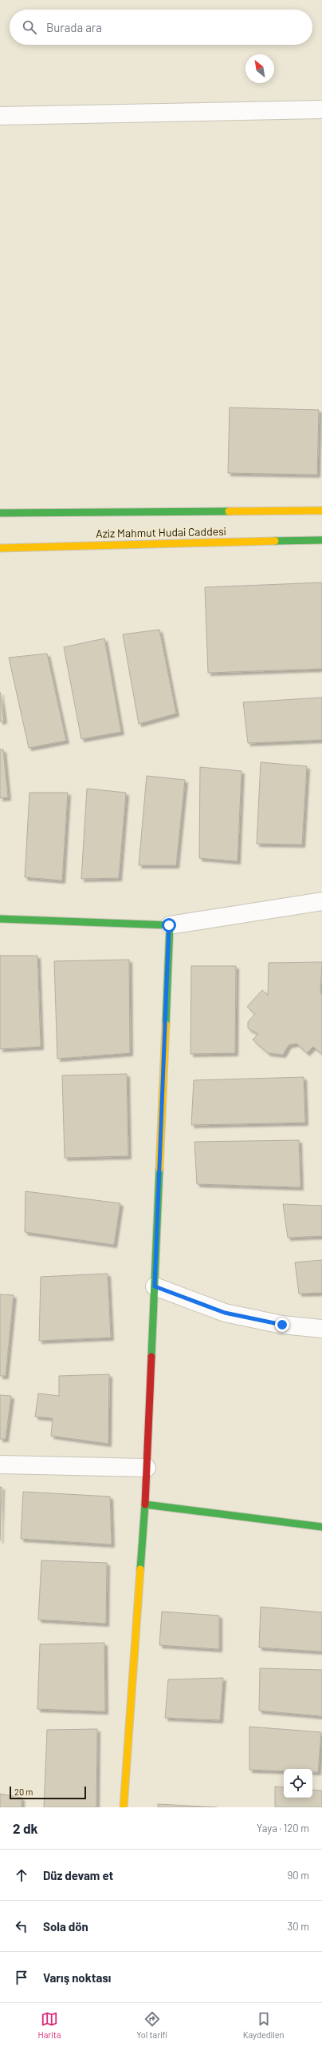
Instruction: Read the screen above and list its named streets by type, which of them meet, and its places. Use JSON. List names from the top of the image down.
{
  "streets": {
    "street": ["Aziz Mahmut Hudai Caddesi"]
  },
  "scale_bar": "20 m",
  "north": "top left",
  "page": {
    "search": "Burada ara",
    "scale": "20 m",
    "heading": ["2 dk", "Yaya · 120 m"],
    "list": [
      ["Düz devam et", "90 m"],
      ["Sola dön", "30 m"],
      "Varış noktası"
    ],
    "nav": ["Harita", "Yol tarifi", "Kaydedilen"]
  }
}
